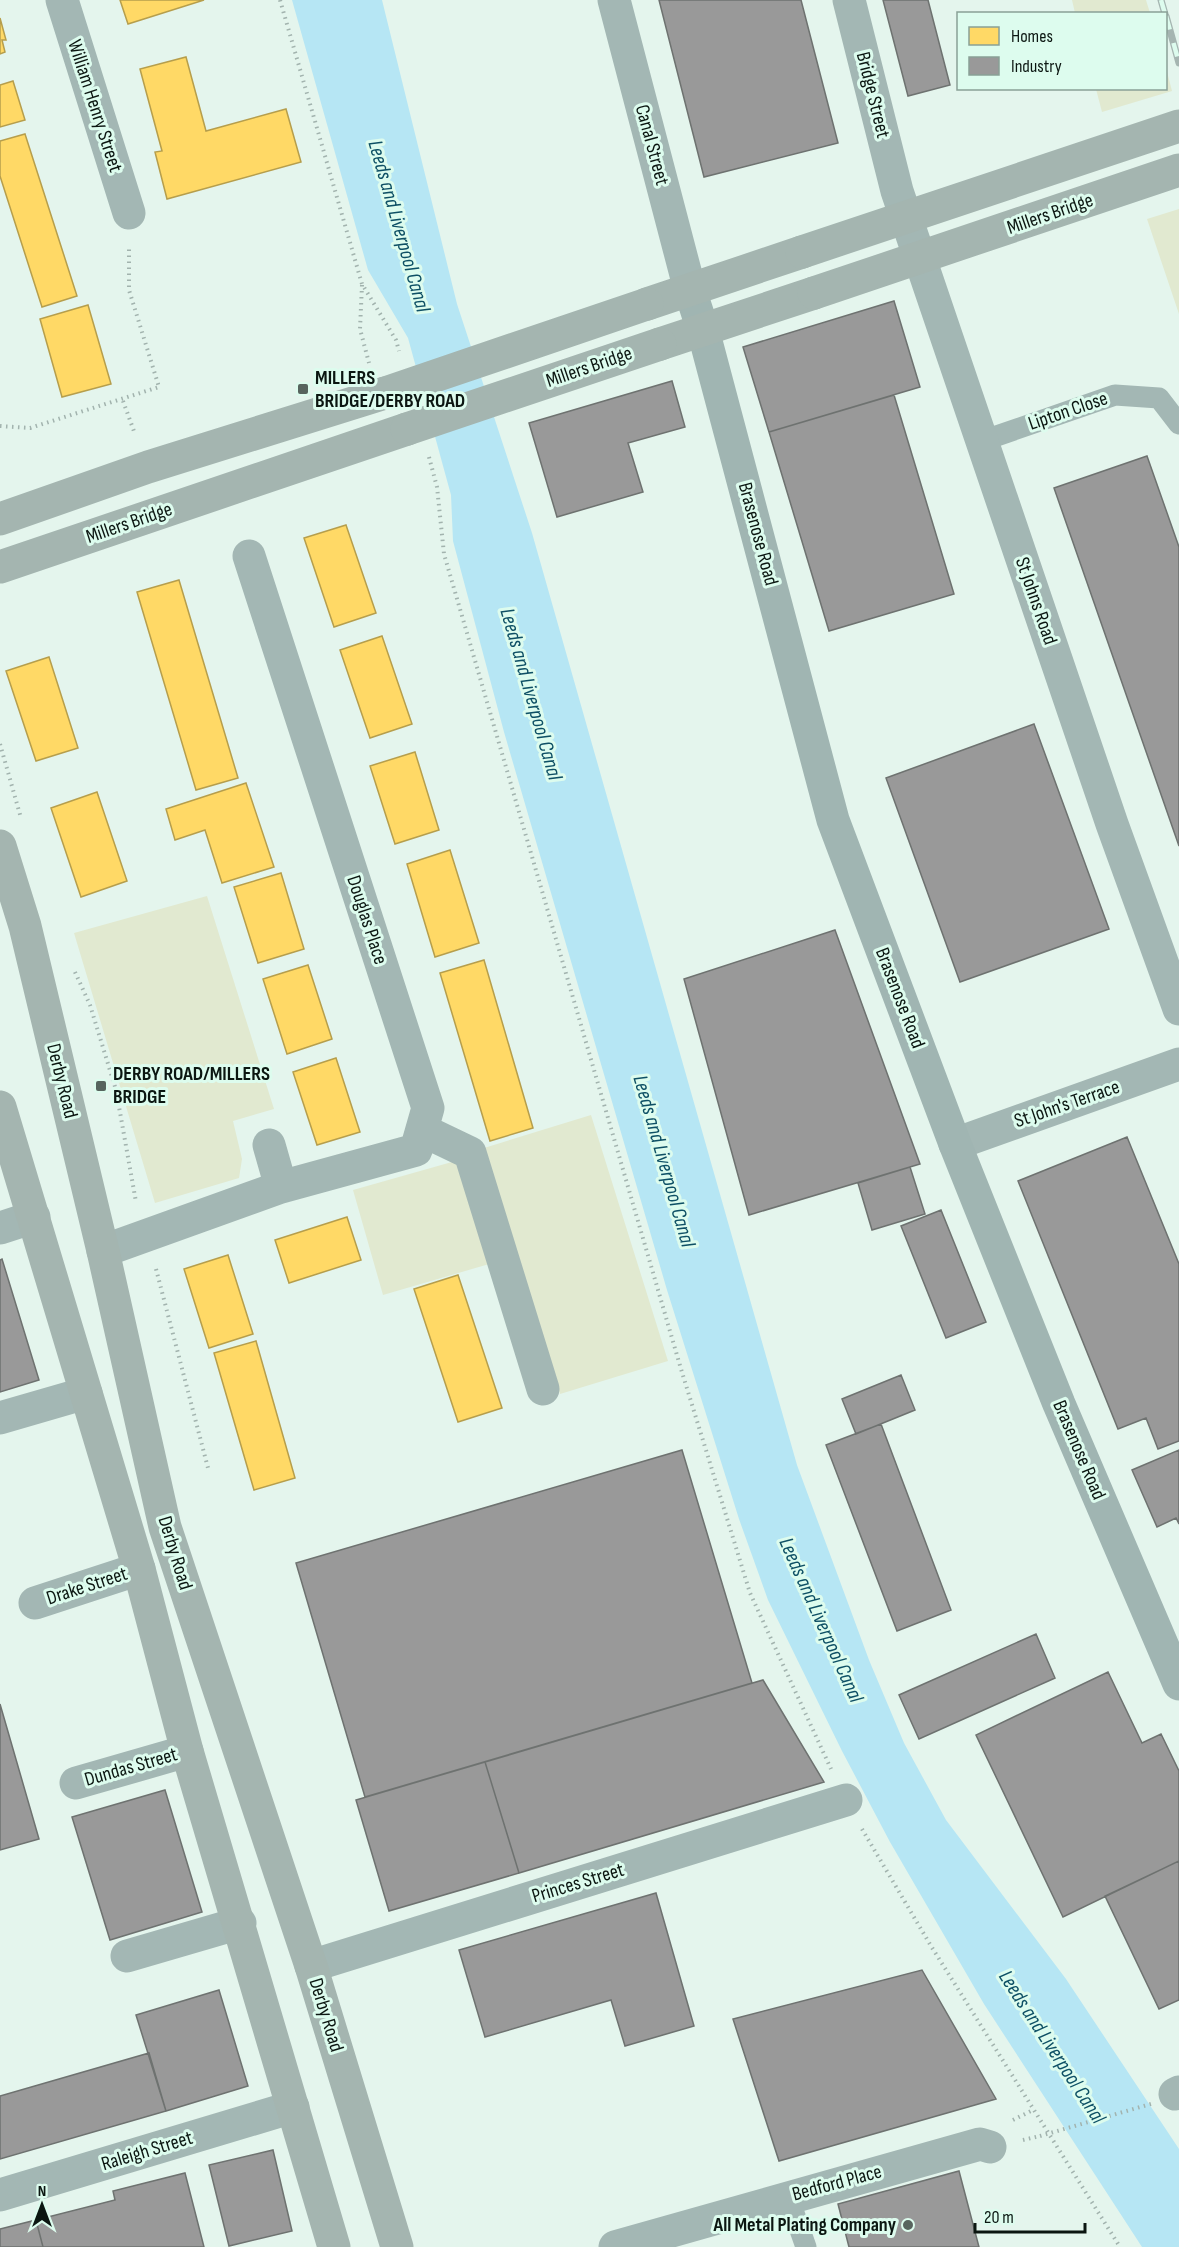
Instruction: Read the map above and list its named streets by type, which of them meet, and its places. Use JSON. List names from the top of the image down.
{
  "streets": {
    "highway": ["Millers Bridge", "Derby Road"],
    "main road": ["Brasenose Road"],
    "street": [
      "Bridge Street",
      "William Henry Street",
      "Canal Street",
      "St Johns Road",
      "Douglas Place",
      "St John's Terrace",
      "Drake Street",
      "Dundas Street",
      "Princes Street",
      "Raleigh Street",
      "Bedford Place"
    ],
    "lane": ["Lipton Close"]
  },
  "crossings": [
    ["Bridge Street", "St Johns Road"],
    ["Canal Street", "Millers Bridge"],
    ["Canal Street", "Brasenose Road"],
    ["Millers Bridge", "Brasenose Road"],
    ["Lipton Close", "St Johns Road"],
    ["Brasenose Road", "St John's Terrace"],
    ["Douglas Place", "Derby Road"],
    ["Derby Road", "Drake Street"],
    ["Derby Road", "Dundas Street"],
    ["Derby Road", "Princes Street"],
    ["Derby Road", "Raleigh Street"]
  ],
  "water": ["Leeds and Liverpool Canal"],
  "places": {
    "transit": ["MILLERS BRIDGE/DERBY ROAD", "DERBY ROAD/MILLERS BRIDGE"],
    "other": ["All Metal Plating Company"]
  },
  "legend": ["Homes", "Industry"],
  "scale_bar": "20 m",
  "north": "top"
}
